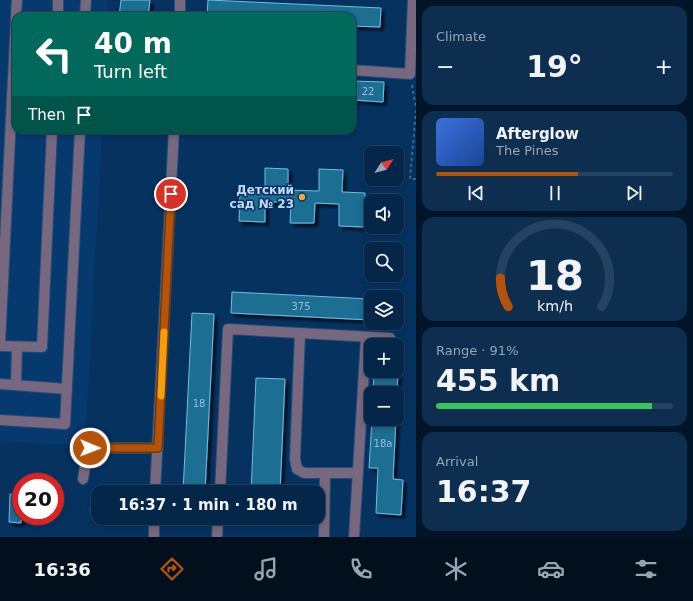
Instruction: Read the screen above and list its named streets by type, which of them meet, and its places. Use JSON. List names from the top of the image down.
{
  "places": ["Детский сад № 23"],
  "house_numbers": [
    "22",
    "375",
    "18",
    "18а"
  ],
  "north": "top right",
  "page": {
    "tile": [
      "Climate",
      ["Range · 91%", "455 km"],
      ["Arrival", "16:37"]
    ],
    "turn": ["40 m", "Turn left"],
    "heat": ["−", "19°", "+"],
    "then": "Then",
    "song": ["Afterglow", "The Pines"],
    "map_buttons": ["+", "−"],
    "limit": "20",
    "trip": "16:37 · 1 min · 180 m",
    "tabs": "16:36",
    "gauge": ["18", "km/h"]
  }
}
